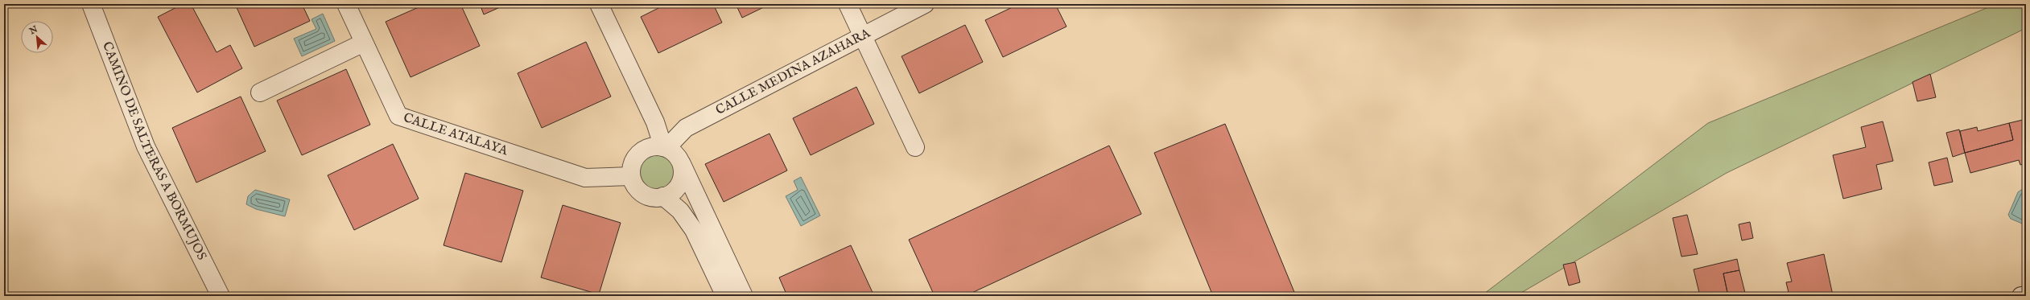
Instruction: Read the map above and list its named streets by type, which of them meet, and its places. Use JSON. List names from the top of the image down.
{
  "streets": {
    "street": ["CALLE MEDINA AZAHARA", "CALLE ATALAYA", "CAMINO DE SALTERAS A BORMUJOS"]
  },
  "crossings": [
    ["CALLE MEDINA AZAHARA", "CALLE ATALAYA"]
  ],
  "north": "top left"
}
